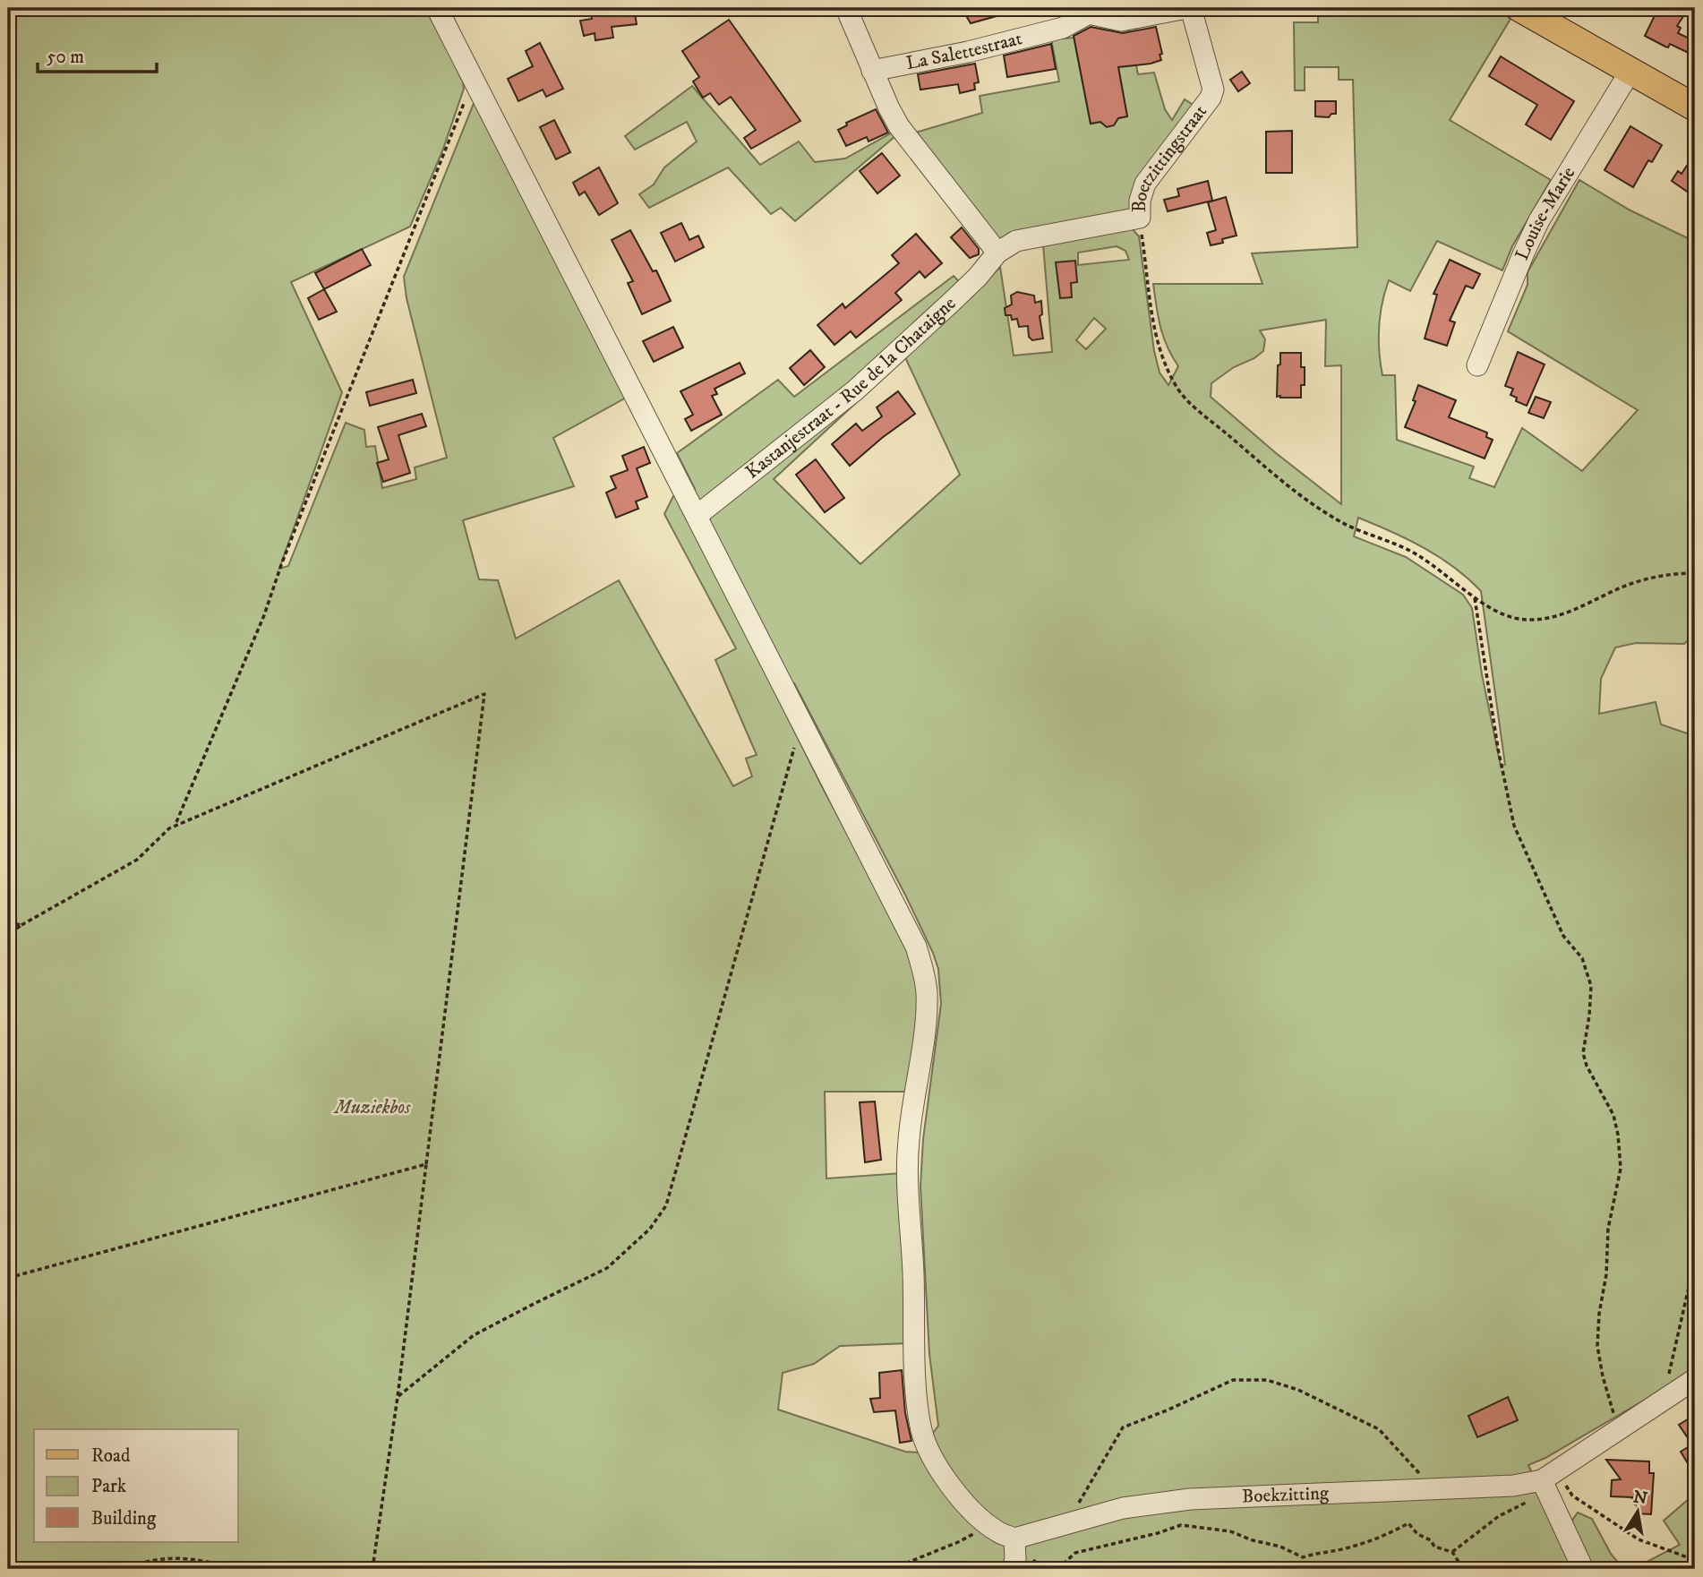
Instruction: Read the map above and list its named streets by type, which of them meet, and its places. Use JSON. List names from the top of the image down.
{
  "streets": {
    "street": [
      "La Salettestraat",
      "Boetzittingstraat",
      "Louise-Marie",
      "Kastanjestraat - Rue de la Chataigne",
      "Boekzitting"
    ]
  },
  "crossings": [
    ["La Salettestraat", "Boetzittingstraat"],
    ["Boetzittingstraat", "Kastanjestraat - Rue de la Chataigne"]
  ],
  "parks": ["Muziekbos"],
  "legend": ["Road", "Park", "Building"],
  "scale_bar": "50 m",
  "north": "top"
}
